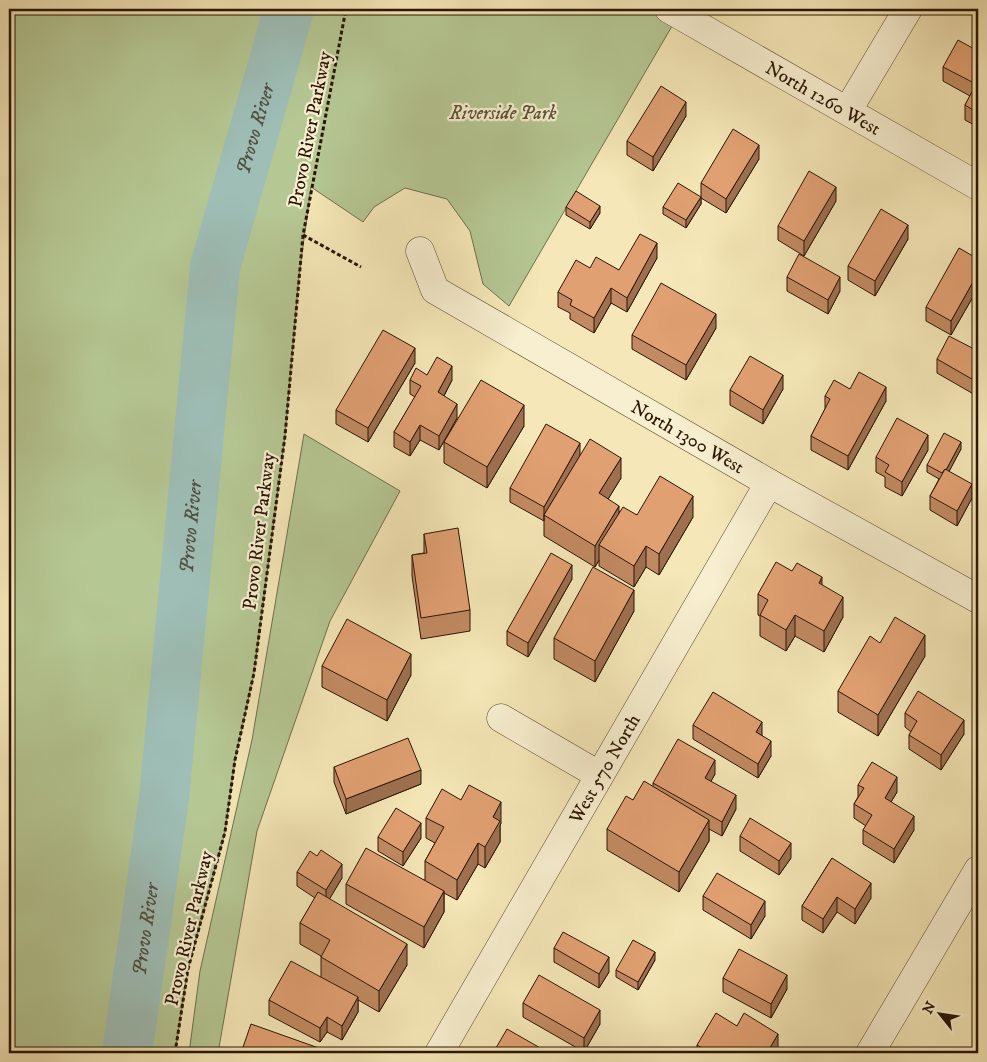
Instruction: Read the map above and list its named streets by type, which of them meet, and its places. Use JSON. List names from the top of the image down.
{
  "streets": {
    "street": ["North 1260 West", "North 1300 West", "West 570 North"],
    "path": ["Provo River Parkway"]
  },
  "crossings": [
    ["North 1300 West", "West 570 North"]
  ],
  "water": ["Provo River"],
  "parks": ["Riverside Park"],
  "north": "top left"
}
